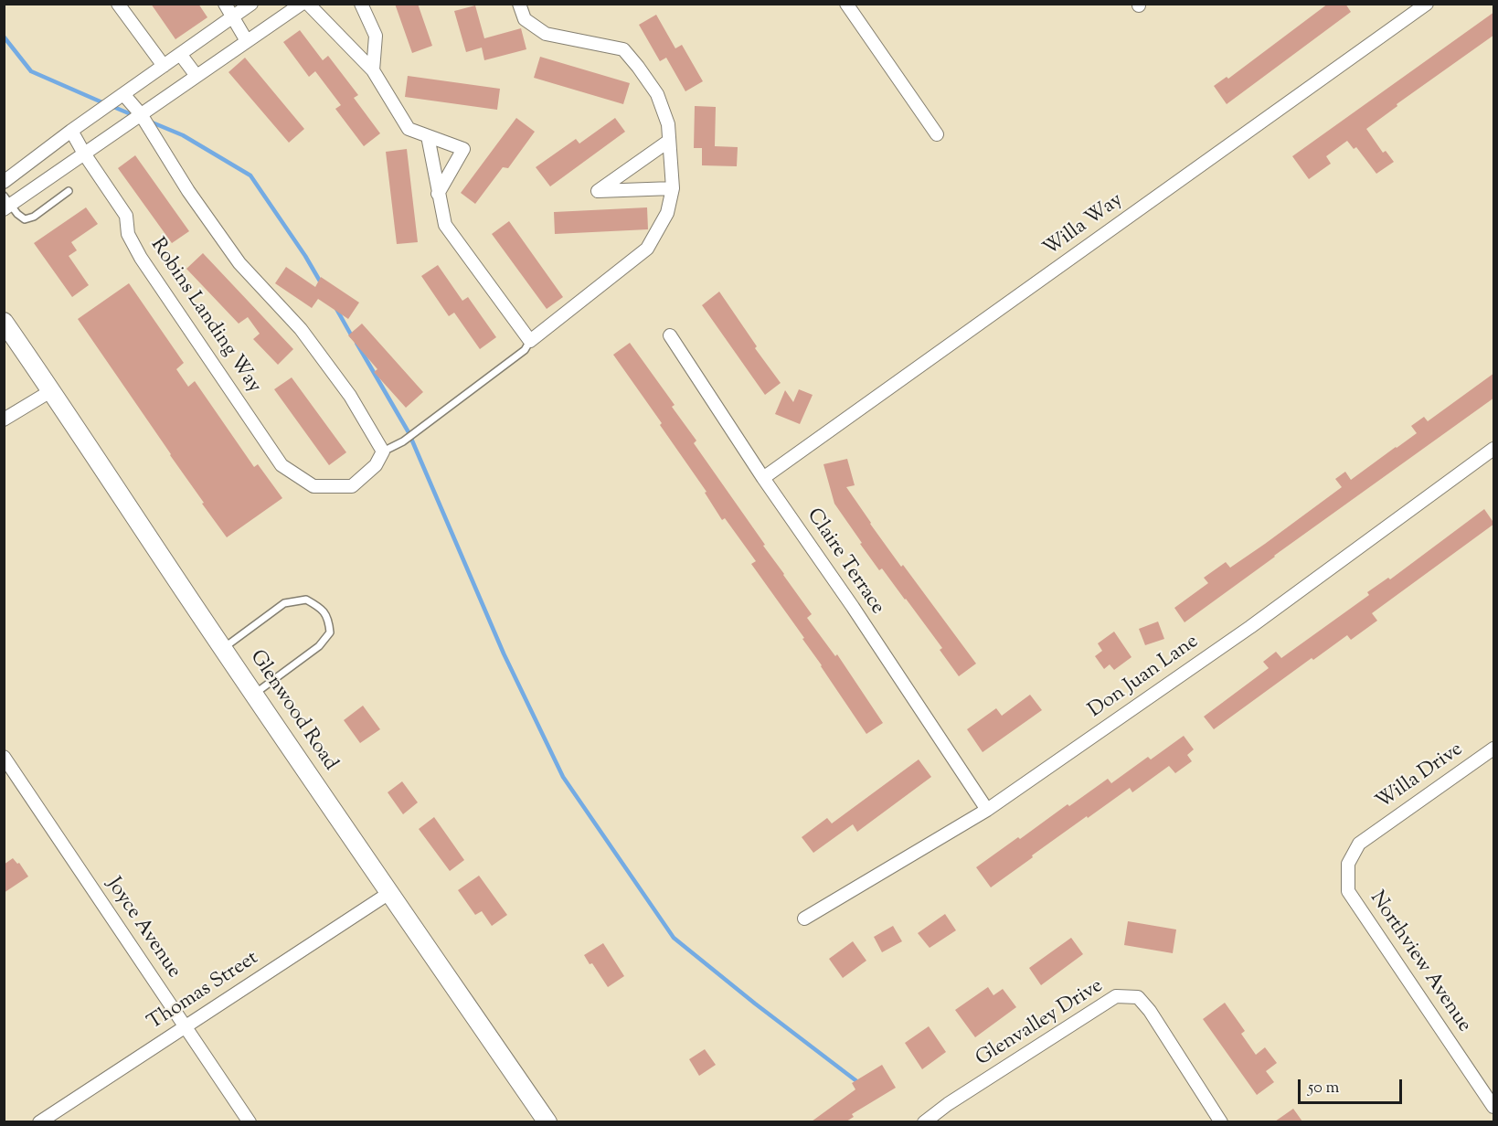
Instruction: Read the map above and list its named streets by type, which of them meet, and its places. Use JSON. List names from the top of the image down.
{
  "streets": {
    "main road": ["Glenwood Road"],
    "street": [
      "Willa Way",
      "Robins Landing Way",
      "Claire Terrace",
      "Don Juan Lane",
      "Willa Drive",
      "Joyce Avenue",
      "Northview Avenue",
      "Thomas Street",
      "Glenvalley Drive"
    ]
  },
  "crossings": [
    ["Willa Way", "Claire Terrace"],
    ["Claire Terrace", "Don Juan Lane"],
    ["Glenwood Road", "Thomas Street"],
    ["Willa Drive", "Northview Avenue"],
    ["Joyce Avenue", "Thomas Street"]
  ],
  "scale_bar": "50 m"
}
